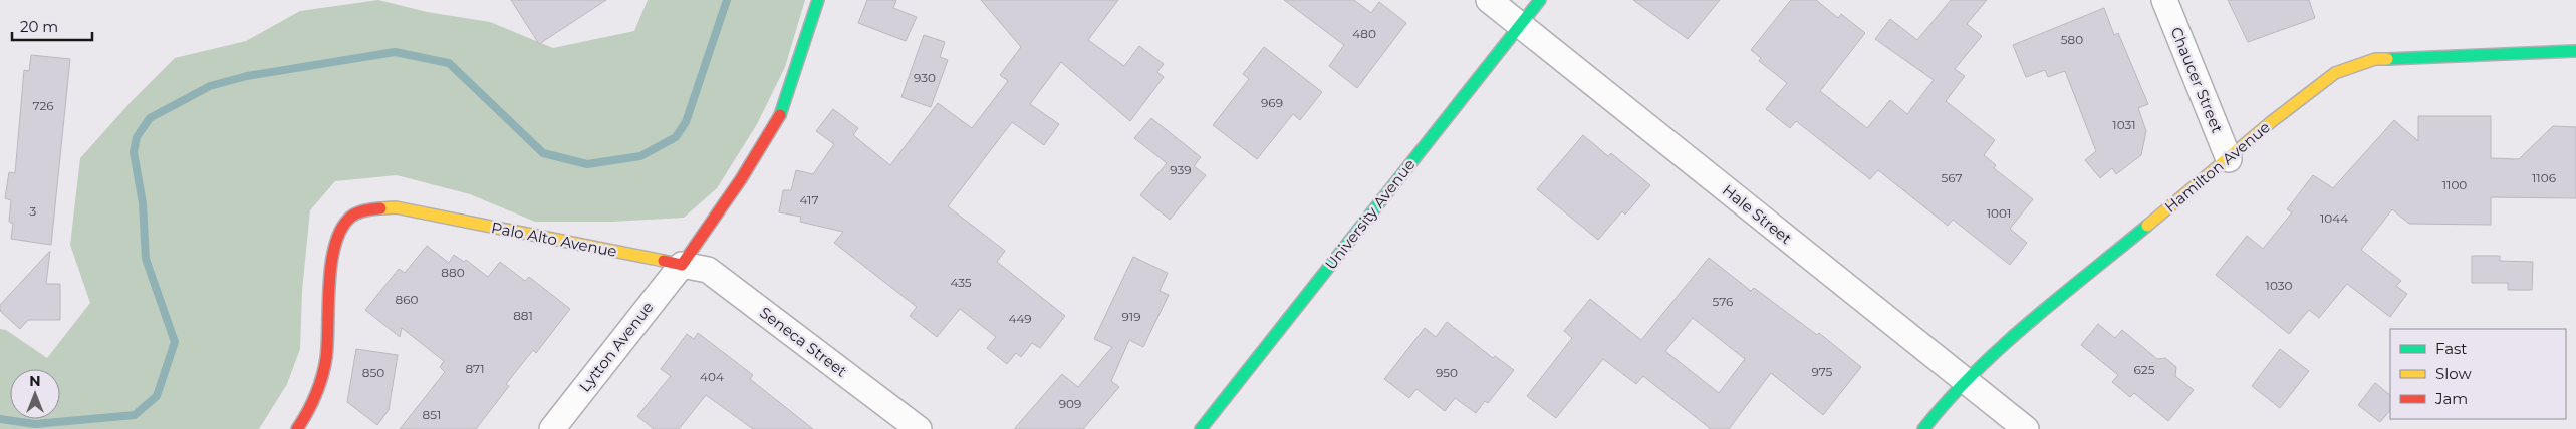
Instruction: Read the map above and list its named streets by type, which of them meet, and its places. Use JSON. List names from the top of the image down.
{
  "streets": {
    "street": [
      "Chaucer Street",
      "Hamilton Avenue",
      "University Avenue",
      "Hale Street",
      "Palo Alto Avenue",
      "Seneca Street",
      "Lytton Avenue"
    ]
  },
  "crossings": [
    ["Chaucer Street", "Hamilton Avenue"],
    ["Hamilton Avenue", "Hale Street"],
    ["University Avenue", "Hale Street"],
    ["Palo Alto Avenue", "Seneca Street"],
    ["Palo Alto Avenue", "Lytton Avenue"],
    ["Seneca Street", "Lytton Avenue"]
  ],
  "house_numbers": [
    "480",
    "580",
    "930",
    "969",
    "726",
    "1031",
    "939",
    "567",
    "1106",
    "1100",
    "417",
    "3",
    "1001",
    "1044",
    "880",
    "435",
    "1030",
    "860",
    "576",
    "881",
    "919",
    "449",
    "871",
    "625",
    "975",
    "850",
    "950",
    "404",
    "909",
    "851"
  ],
  "legend": ["Fast", "Slow", "Jam"],
  "scale_bar": "20 m",
  "north": "top"
}
